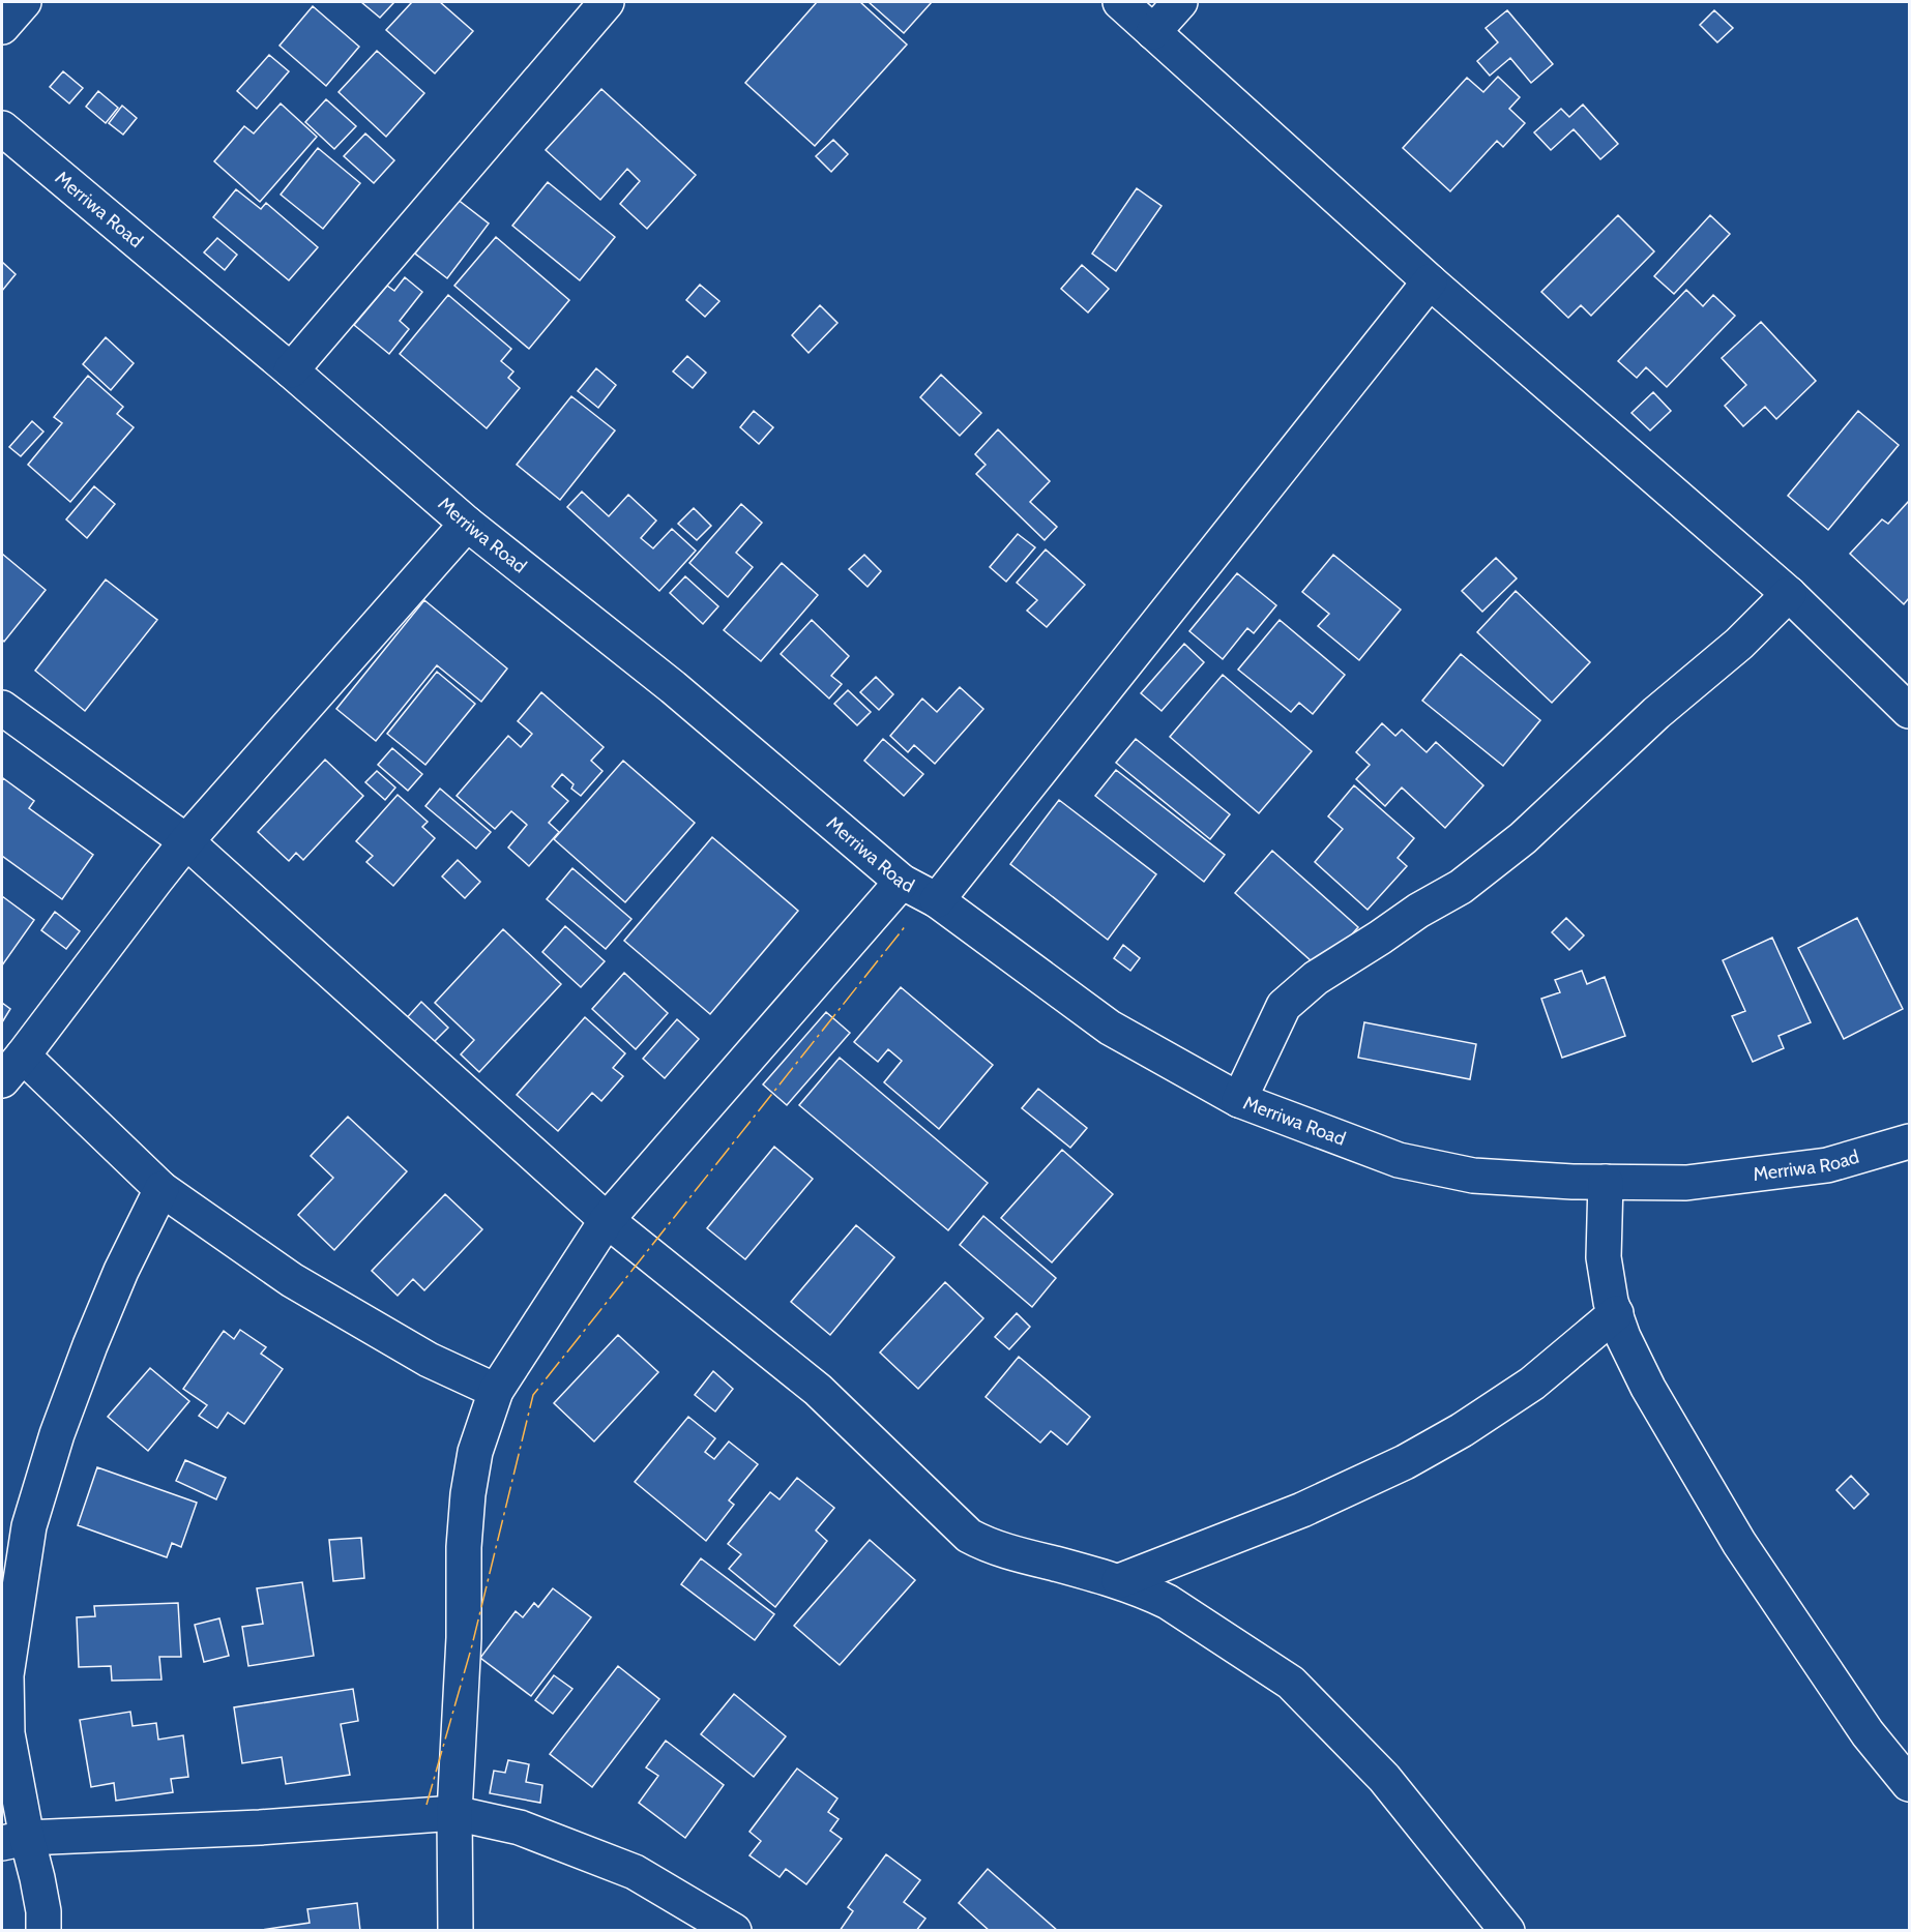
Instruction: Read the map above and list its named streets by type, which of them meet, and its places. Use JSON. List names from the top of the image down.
{
  "streets": {
    "street": ["Merriwa Road"]
  }
}
